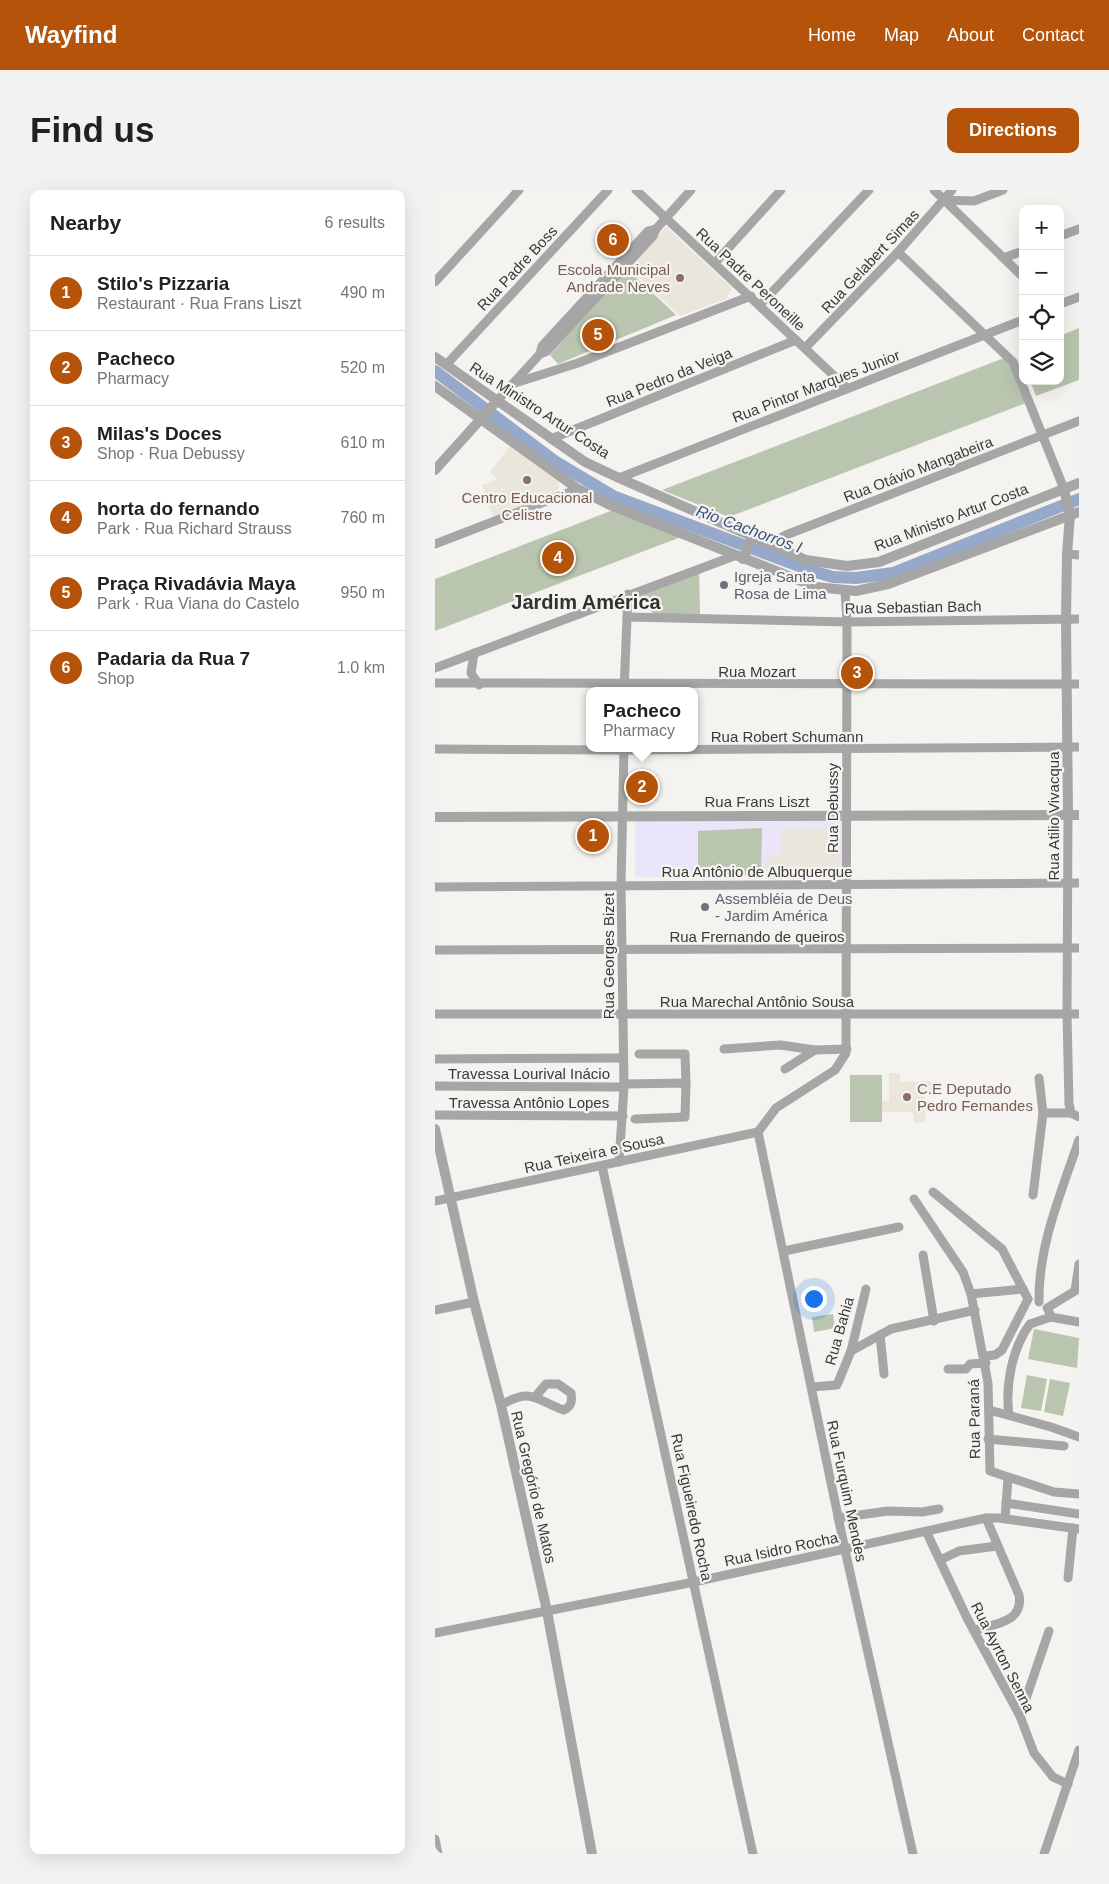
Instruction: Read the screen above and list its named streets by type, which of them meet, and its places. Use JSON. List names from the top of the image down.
{
  "streets": {
    "street": [
      "Rua Gelabert Simas",
      "Rua Padre Boss",
      "Rua Padre Peroneille",
      "Rua Pedro da Veiga",
      "Rua Pintor Marques Junior",
      "Rua Ministro Artur Costa",
      "Rua Otávio Mangabeira",
      "Rua Sebastian Bach",
      "Rua Mozart",
      "Rua Robert Schumann",
      "Rua Frans Liszt",
      "Rua Debussy",
      "Rua Atilio Vivacqua",
      "Rua Antônio de Albuquerque",
      "Rua Frernando de queiros",
      "Rua Georges Bizet",
      "Rua Marechal Antônio Sousa",
      "Travessa Lourival Inácio",
      "Travessa Antônio Lopes",
      "Rua Teixeira e Sousa",
      "Rua Bahia",
      "Rua Paraná",
      "Rua Gregório de Matos",
      "Rua Furquim Mendes",
      "Rua Figueiredo Rocha",
      "Rua Isidro Rocha",
      "Rua Ayrton Senna"
    ]
  },
  "crossings": [
    ["Rua Gelabert Simas", "Rua Padre Peroneille"],
    ["Rua Padre Boss", "Rua Ministro Artur Costa"],
    ["Rua Padre Peroneille", "Rua Pedro da Veiga"],
    ["Rua Padre Peroneille", "Rua Pintor Marques Junior"],
    ["Rua Pedro da Veiga", "Rua Ministro Artur Costa"],
    ["Rua Pintor Marques Junior", "Rua Ministro Artur Costa"],
    ["Rua Ministro Artur Costa", "Rua Otávio Mangabeira"],
    ["Rua Ministro Artur Costa", "Rua Atilio Vivacqua"],
    ["Rua Sebastian Bach", "Rua Debussy"],
    ["Rua Sebastian Bach", "Rua Atilio Vivacqua"],
    ["Rua Mozart", "Rua Debussy"],
    ["Rua Mozart", "Rua Atilio Vivacqua"],
    ["Rua Robert Schumann", "Rua Debussy"],
    ["Rua Robert Schumann", "Rua Atilio Vivacqua"],
    ["Rua Frans Liszt", "Rua Debussy"],
    ["Rua Frans Liszt", "Rua Atilio Vivacqua"],
    ["Rua Frans Liszt", "Rua Georges Bizet"],
    ["Rua Debussy", "Rua Antônio de Albuquerque"],
    ["Rua Debussy", "Rua Frernando de queiros"],
    ["Rua Debussy", "Rua Marechal Antônio Sousa"],
    ["Rua Debussy", "Rua Teixeira e Sousa"],
    ["Rua Debussy", "Rua Furquim Mendes"],
    ["Rua Atilio Vivacqua", "Rua Antônio de Albuquerque"],
    ["Rua Atilio Vivacqua", "Rua Frernando de queiros"],
    ["Rua Atilio Vivacqua", "Rua Marechal Antônio Sousa"],
    ["Rua Antônio de Albuquerque", "Rua Georges Bizet"],
    ["Rua Frernando de queiros", "Rua Georges Bizet"],
    ["Rua Georges Bizet", "Rua Marechal Antônio Sousa"],
    ["Rua Georges Bizet", "Travessa Lourival Inácio"],
    ["Rua Georges Bizet", "Travessa Antônio Lopes"],
    ["Rua Georges Bizet", "Rua Teixeira e Sousa"],
    ["Rua Teixeira e Sousa", "Rua Gregório de Matos"],
    ["Rua Teixeira e Sousa", "Rua Furquim Mendes"],
    ["Rua Teixeira e Sousa", "Rua Figueiredo Rocha"],
    ["Rua Bahia", "Rua Furquim Mendes"],
    ["Rua Gregório de Matos", "Rua Isidro Rocha"],
    ["Rua Furquim Mendes", "Rua Isidro Rocha"],
    ["Rua Figueiredo Rocha", "Rua Isidro Rocha"],
    ["Rua Isidro Rocha", "Rua Ayrton Senna"]
  ],
  "districts": ["Jardim América"],
  "water": ["Rio Cachorros I"],
  "places": [
    "Escola Municipal Andrade Neves",
    "Centro Educacional Celistre",
    "Igreja Santa Rosa de Lima",
    "Assembléia de Deus - Jardim América",
    "C.E Deputado Pedro Fernandes"
  ],
  "page": {
    "header": "Wayfind",
    "nav": [
      "Home",
      "Map",
      "About",
      "Contact"
    ],
    "buttons": "Directions",
    "title": "Find us",
    "heading": ["Nearby", "6 results"],
    "map_buttons": ["+", "−"],
    "pins": [
      "6",
      "5",
      "4",
      "3",
      "2",
      "1"
    ],
    "list": [
      {
        "mark": "1",
        "name": "Stilo's Pizzaria",
        "note": "Restaurant · Rua Frans Liszt",
        "value": "490 m"
      },
      {
        "mark": "2",
        "name": "Pacheco",
        "note": "Pharmacy",
        "value": "520 m"
      },
      {
        "mark": "3",
        "name": "Milas's Doces",
        "note": "Shop · Rua Debussy",
        "value": "610 m"
      },
      {
        "mark": "4",
        "name": "horta do fernando",
        "note": "Park · Rua Richard Strauss",
        "value": "760 m"
      },
      {
        "mark": "5",
        "name": "Praça Rivadávia Maya",
        "note": "Park · Rua Viana do Castelo",
        "value": "950 m"
      },
      {
        "mark": "6",
        "name": "Padaria da Rua 7",
        "note": "Shop",
        "value": "1.0 km"
      }
    ],
    "popup": ["Pacheco", "Pharmacy"]
  }
}
